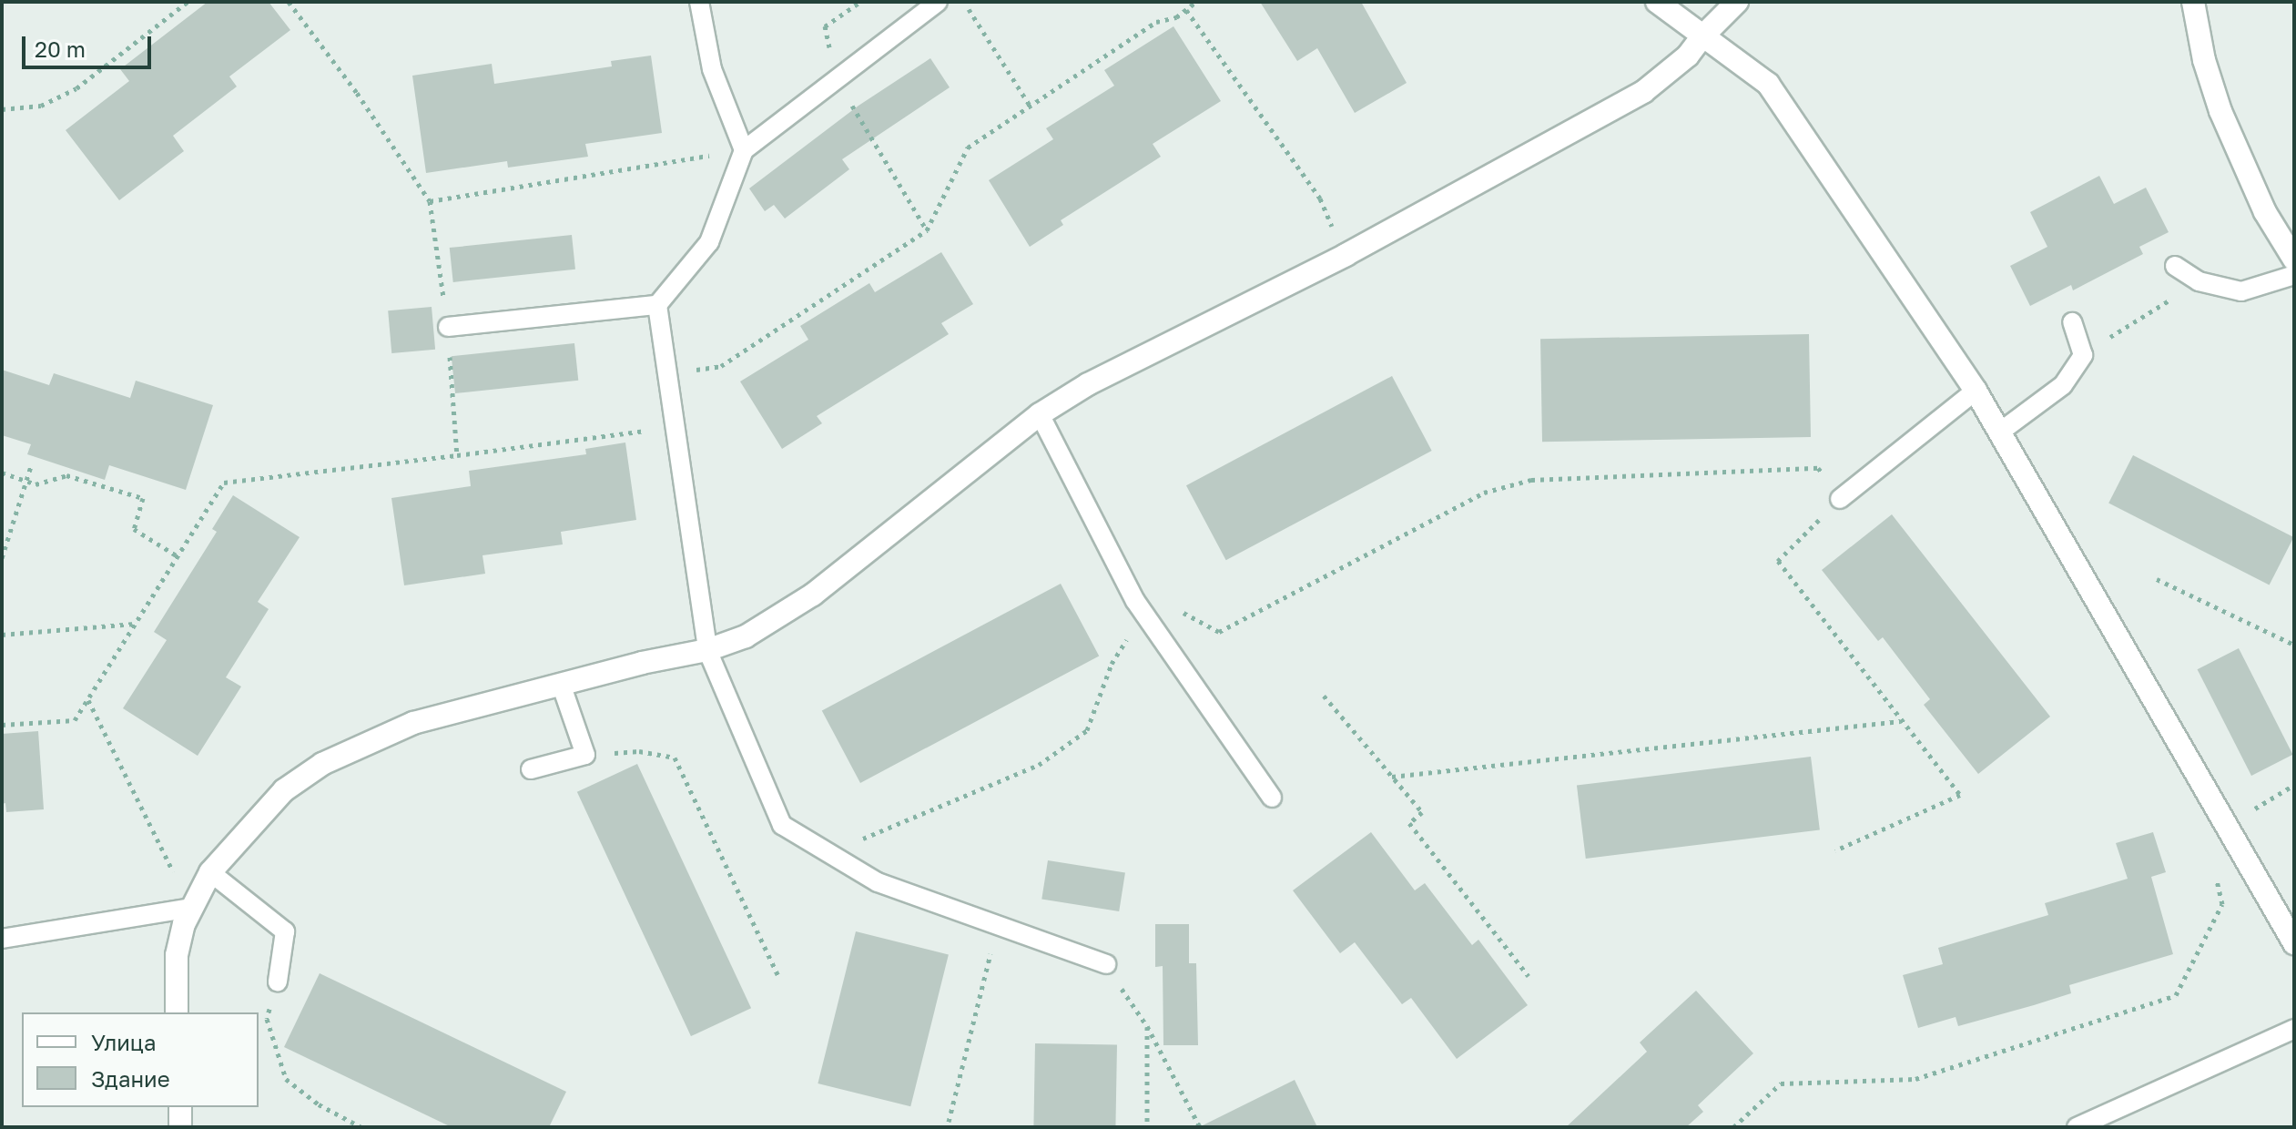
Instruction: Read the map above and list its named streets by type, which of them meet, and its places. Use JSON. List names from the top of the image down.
{
  "legend": ["Улица", "Здание"],
  "scale_bar": "20 m"
}
